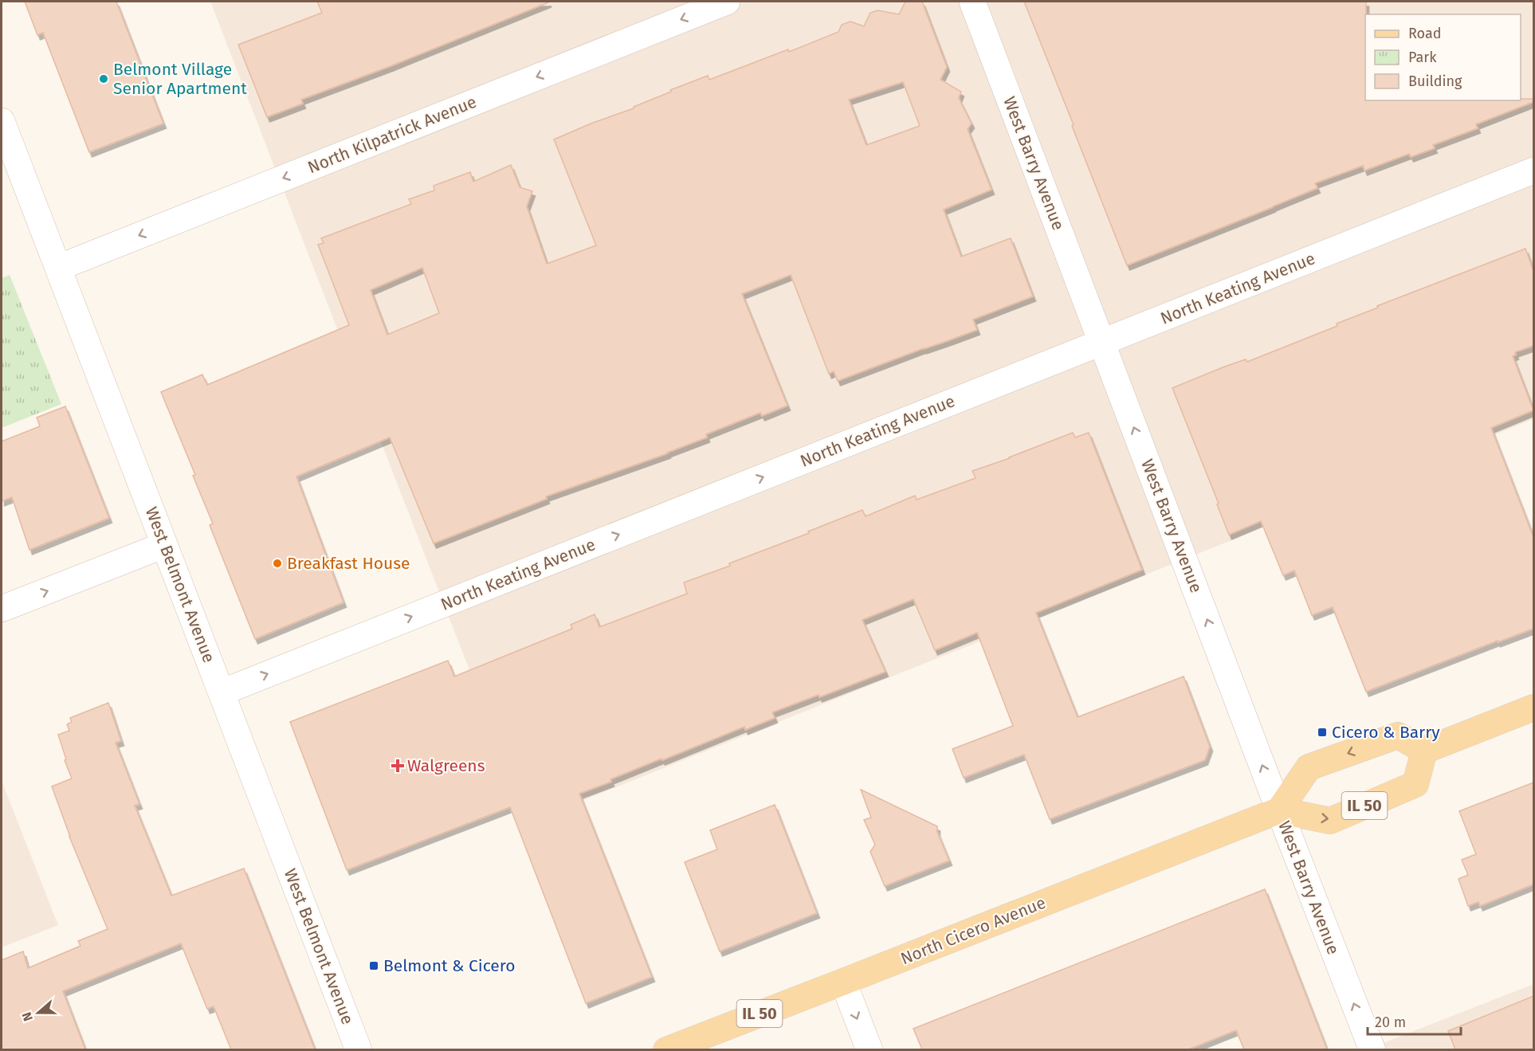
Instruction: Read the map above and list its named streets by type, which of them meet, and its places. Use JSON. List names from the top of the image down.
{
  "streets": {
    "main road": ["IL 50", "North Cicero Avenue"],
    "street": [
      "North Kilpatrick Avenue",
      "West Barry Avenue",
      "North Keating Avenue",
      "West Belmont Avenue"
    ]
  },
  "crossings": [
    ["North Kilpatrick Avenue", "West Belmont Avenue"],
    ["West Barry Avenue", "North Keating Avenue"],
    ["West Barry Avenue", "IL 50"],
    ["West Barry Avenue", "North Cicero Avenue"],
    ["North Keating Avenue", "West Belmont Avenue"],
    ["IL 50", "North Cicero Avenue"]
  ],
  "one_way": ["North Kilpatrick Avenue", "West Barry Avenue", "North Keating Avenue"],
  "places": {
    "other": ["Belmont Village Senior Apartment", "Breakfast House"],
    "transit": ["Cicero & Barry", "Belmont & Cicero"],
    "health": ["Walgreens"]
  },
  "legend": ["Road", "Park", "Building"],
  "scale_bar": "20 m",
  "north": "left"
}
